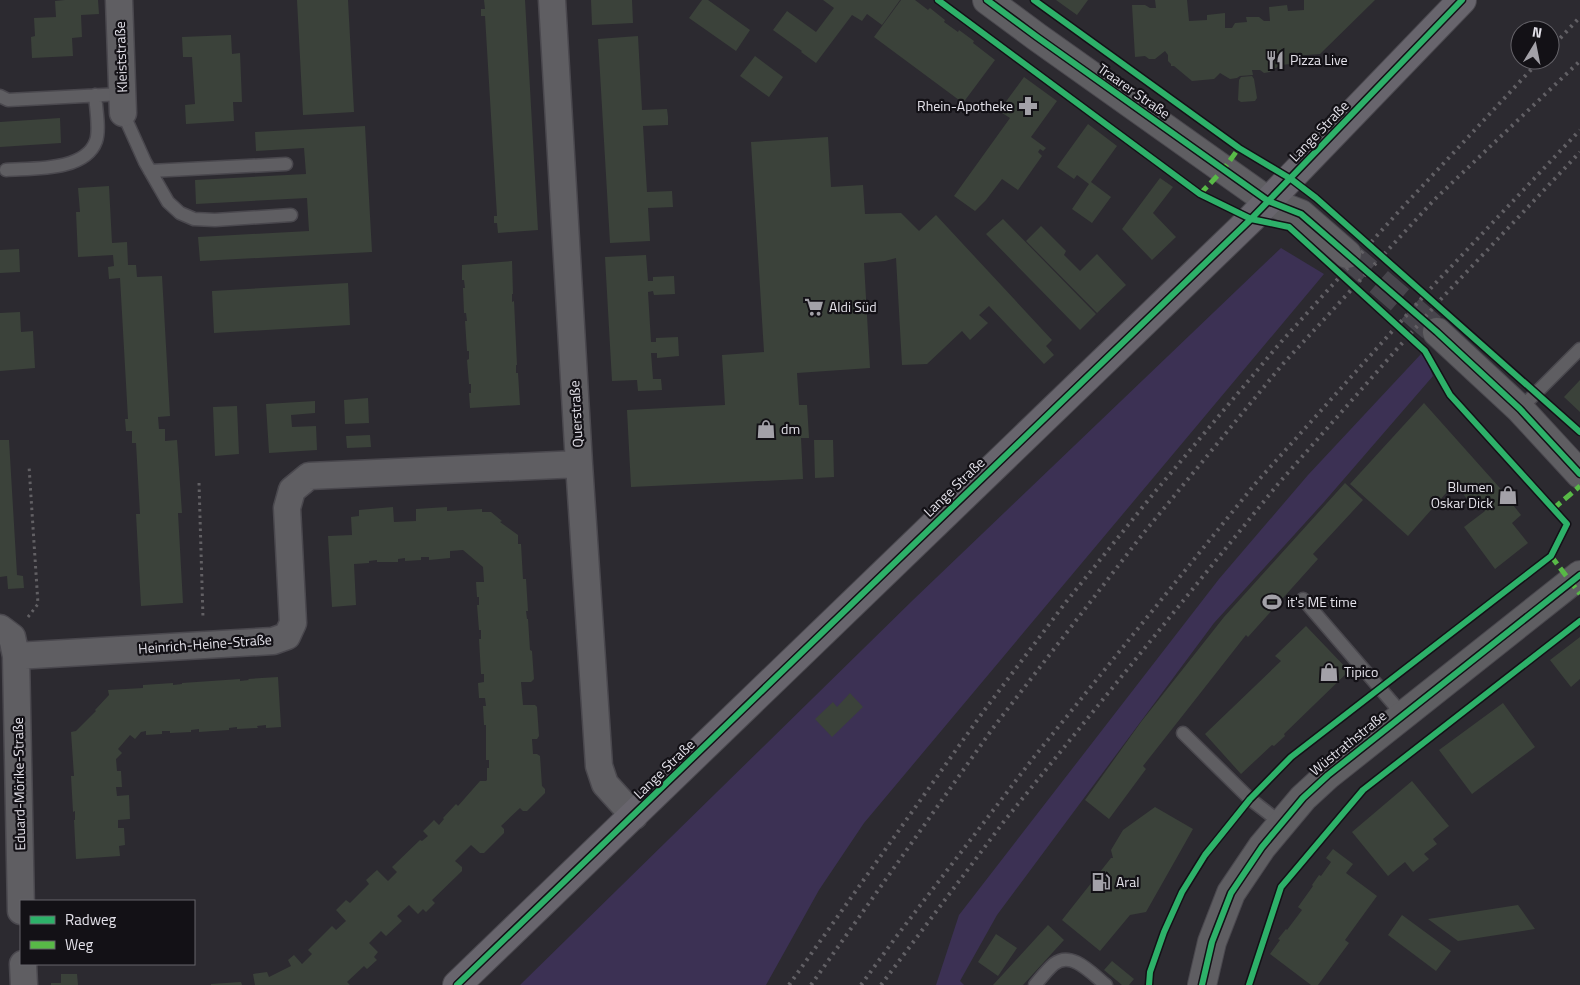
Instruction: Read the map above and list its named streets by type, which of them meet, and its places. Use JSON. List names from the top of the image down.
{
  "streets": {
    "main road": ["Lange Straße"],
    "street": [
      "Kleiststraße",
      "Traarer Straße",
      "Querstraße",
      "Heinrich-Heine-Straße",
      "Wüstrathstraße",
      "Eduard-Mörike-Straße"
    ]
  },
  "crossings": [
    ["Traarer Straße", "Lange Straße"],
    ["Lange Straße", "Querstraße"],
    ["Querstraße", "Heinrich-Heine-Straße"],
    ["Heinrich-Heine-Straße", "Eduard-Mörike-Straße"]
  ],
  "places": {
    "restaurant": ["Pizza Live"],
    "pharmacy": ["Rhein-Apotheke"],
    "supermarket": ["Aldi Süd"],
    "shop": ["dm", "Blumen Oskar Dick", "Tipico"],
    "sports": ["it's ME time"],
    "fuel station": ["Aral"]
  },
  "legend": ["Radweg", "Weg"],
  "north": "top"
}
